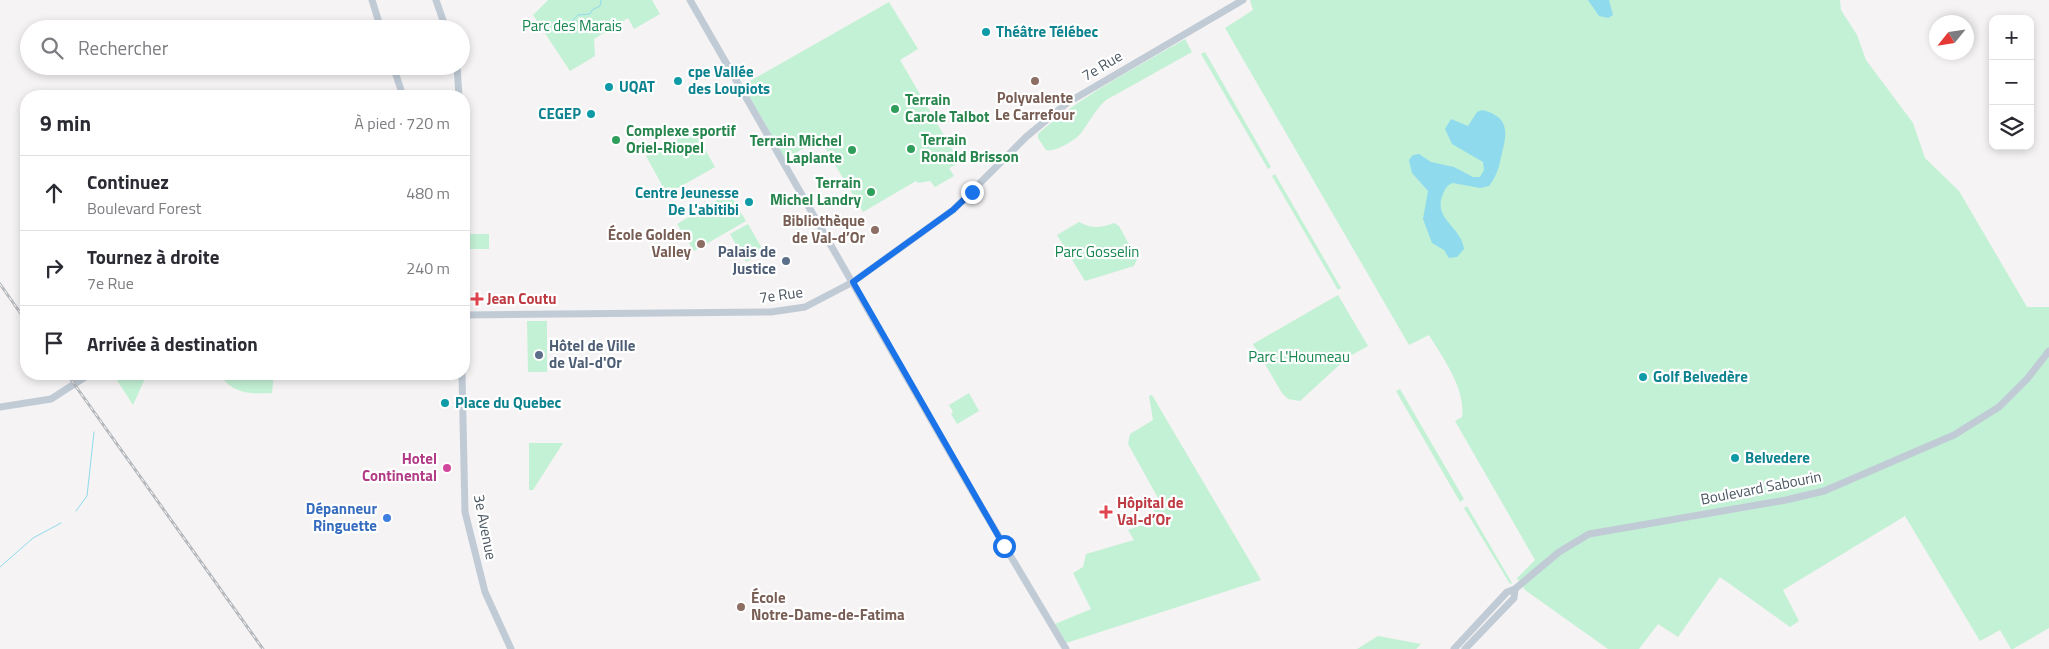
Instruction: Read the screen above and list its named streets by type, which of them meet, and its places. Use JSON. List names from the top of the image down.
{
  "streets": {
    "street": ["7e Rue", "Boulevard Sabourin", "3e Avenue"]
  },
  "parks": ["Parc des Marais", "Parc Gosselin", "Parc L'Houmeau"],
  "places": {
    "other": [
      "Théâtre Télébec",
      "cpe Vallée des Loupiots",
      "Polyvalente Le Carrefour",
      "UQAT",
      "Terrain Carole Talbot",
      "CEGEP",
      "Complexe sportif Oriel-Riopel",
      "Terrain Ronald Brisson",
      "Terrain Michel Laplante",
      "Terrain Michel Landry",
      "Centre Jeunesse De L'abitibi",
      "Bibliothèque de Val-d’Or",
      "École Golden Valley",
      "Palais de Justice",
      "Hôtel de Ville de Val-d'Or",
      "Golf Belvedère",
      "Place du Quebec",
      "Belvedere",
      "Hotel Continental",
      "Dépanneur Ringuette",
      "École Notre-Dame-de-Fatima"
    ],
    "health": ["Jean Coutu", "Hôpital de Val-d’Or"]
  },
  "north": "bottom left",
  "page": {
    "map_buttons": ["+", "−"],
    "search": "Rechercher",
    "heading": ["9 min", "À pied · 720 m"],
    "list": [
      ["Continuez", "Boulevard Forest", "480 m"],
      ["Tournez à droite", "7e Rue", "240 m"],
      "Arrivée à destination"
    ]
  }
}
